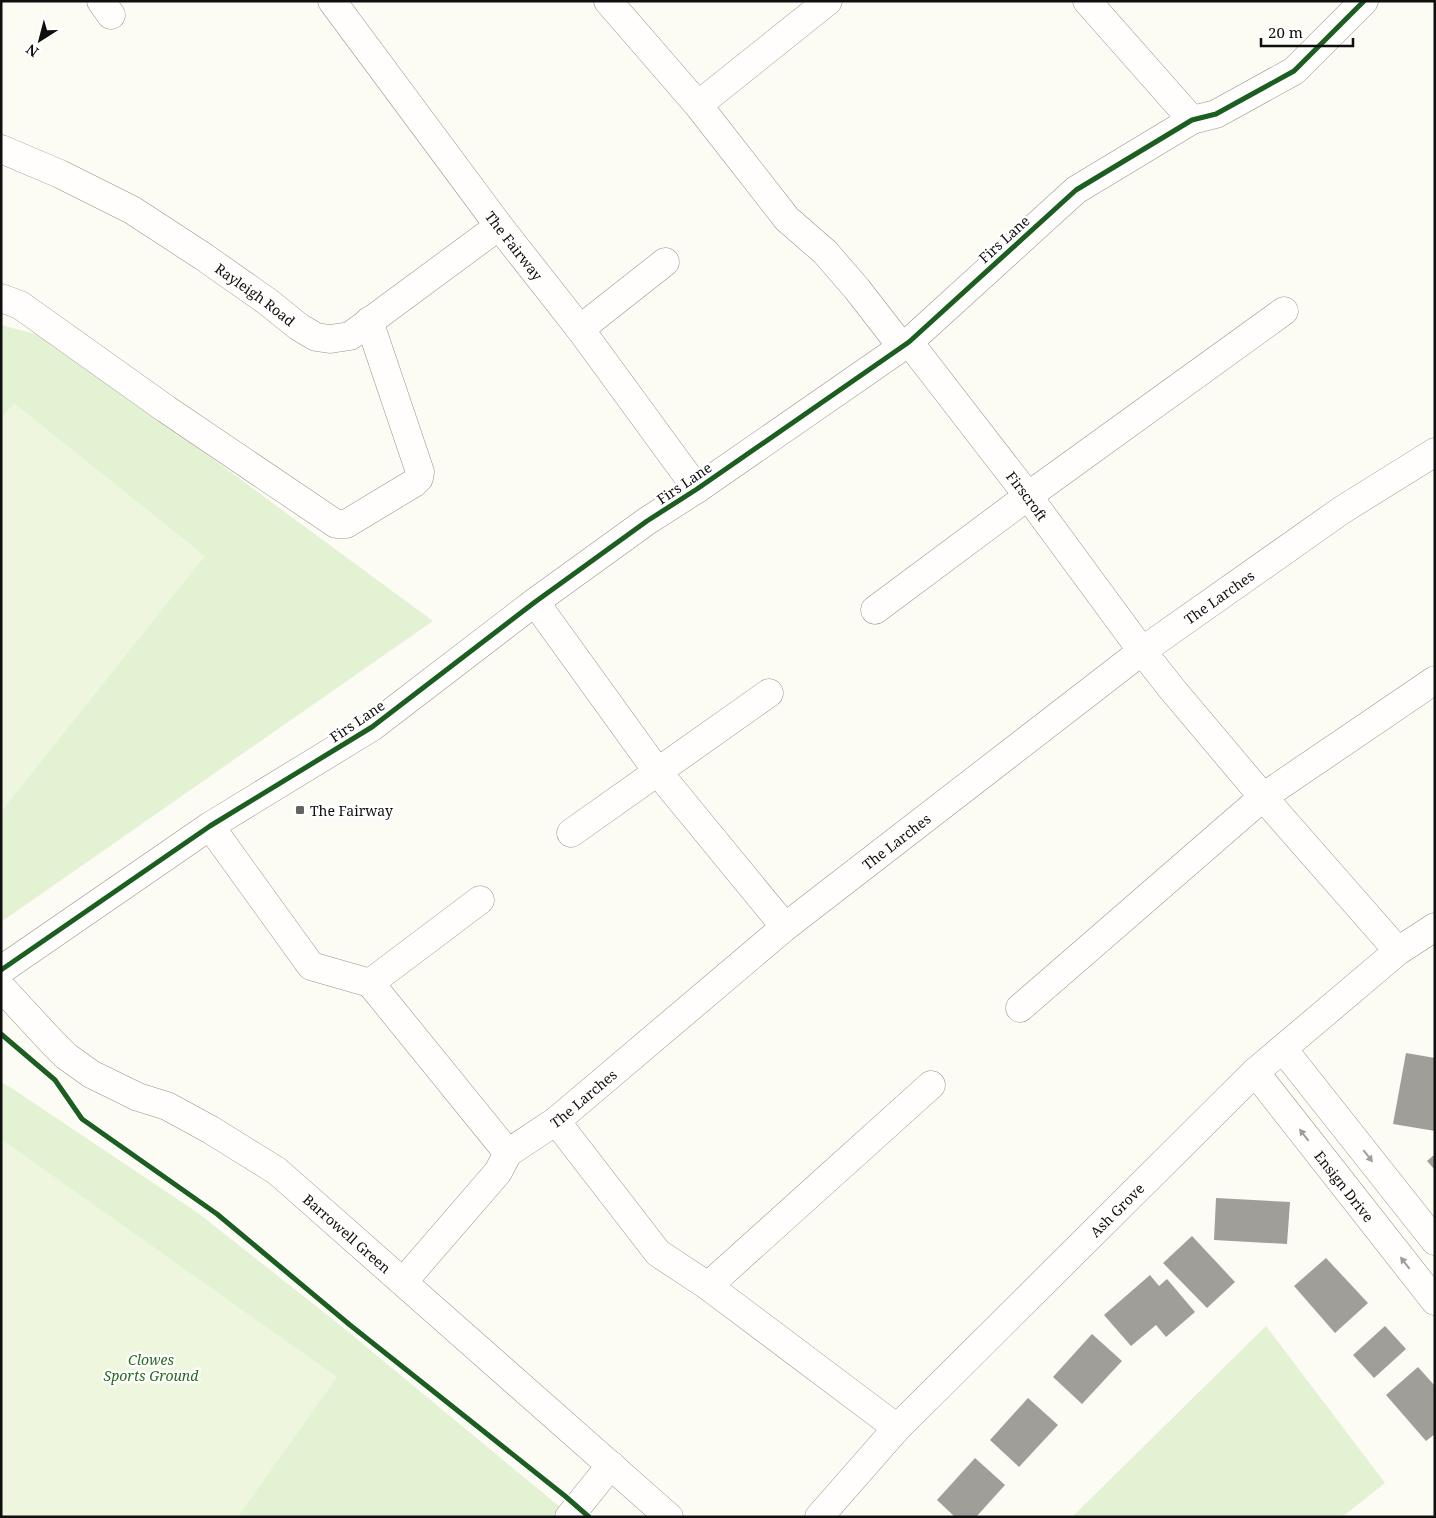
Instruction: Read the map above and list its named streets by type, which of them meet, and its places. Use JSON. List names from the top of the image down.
{
  "streets": {
    "street": [
      "Firs Lane",
      "The Fairway",
      "Rayleigh Road",
      "Firscroft",
      "The Larches",
      "Ensign Drive",
      "Ash Grove",
      "Barrowell Green"
    ]
  },
  "crossings": [
    ["Firs Lane", "The Fairway"],
    ["Firs Lane", "Firscroft"],
    ["The Fairway", "Rayleigh Road"],
    ["Firscroft", "The Larches"],
    ["Firscroft", "Ash Grove"],
    ["The Larches", "Barrowell Green"],
    ["Ensign Drive", "Ash Grove"]
  ],
  "parks": ["Clowes Sports Ground"],
  "places": {
    "transit": ["The Fairway"]
  },
  "scale_bar": "20 m",
  "north": "bottom left"
}
